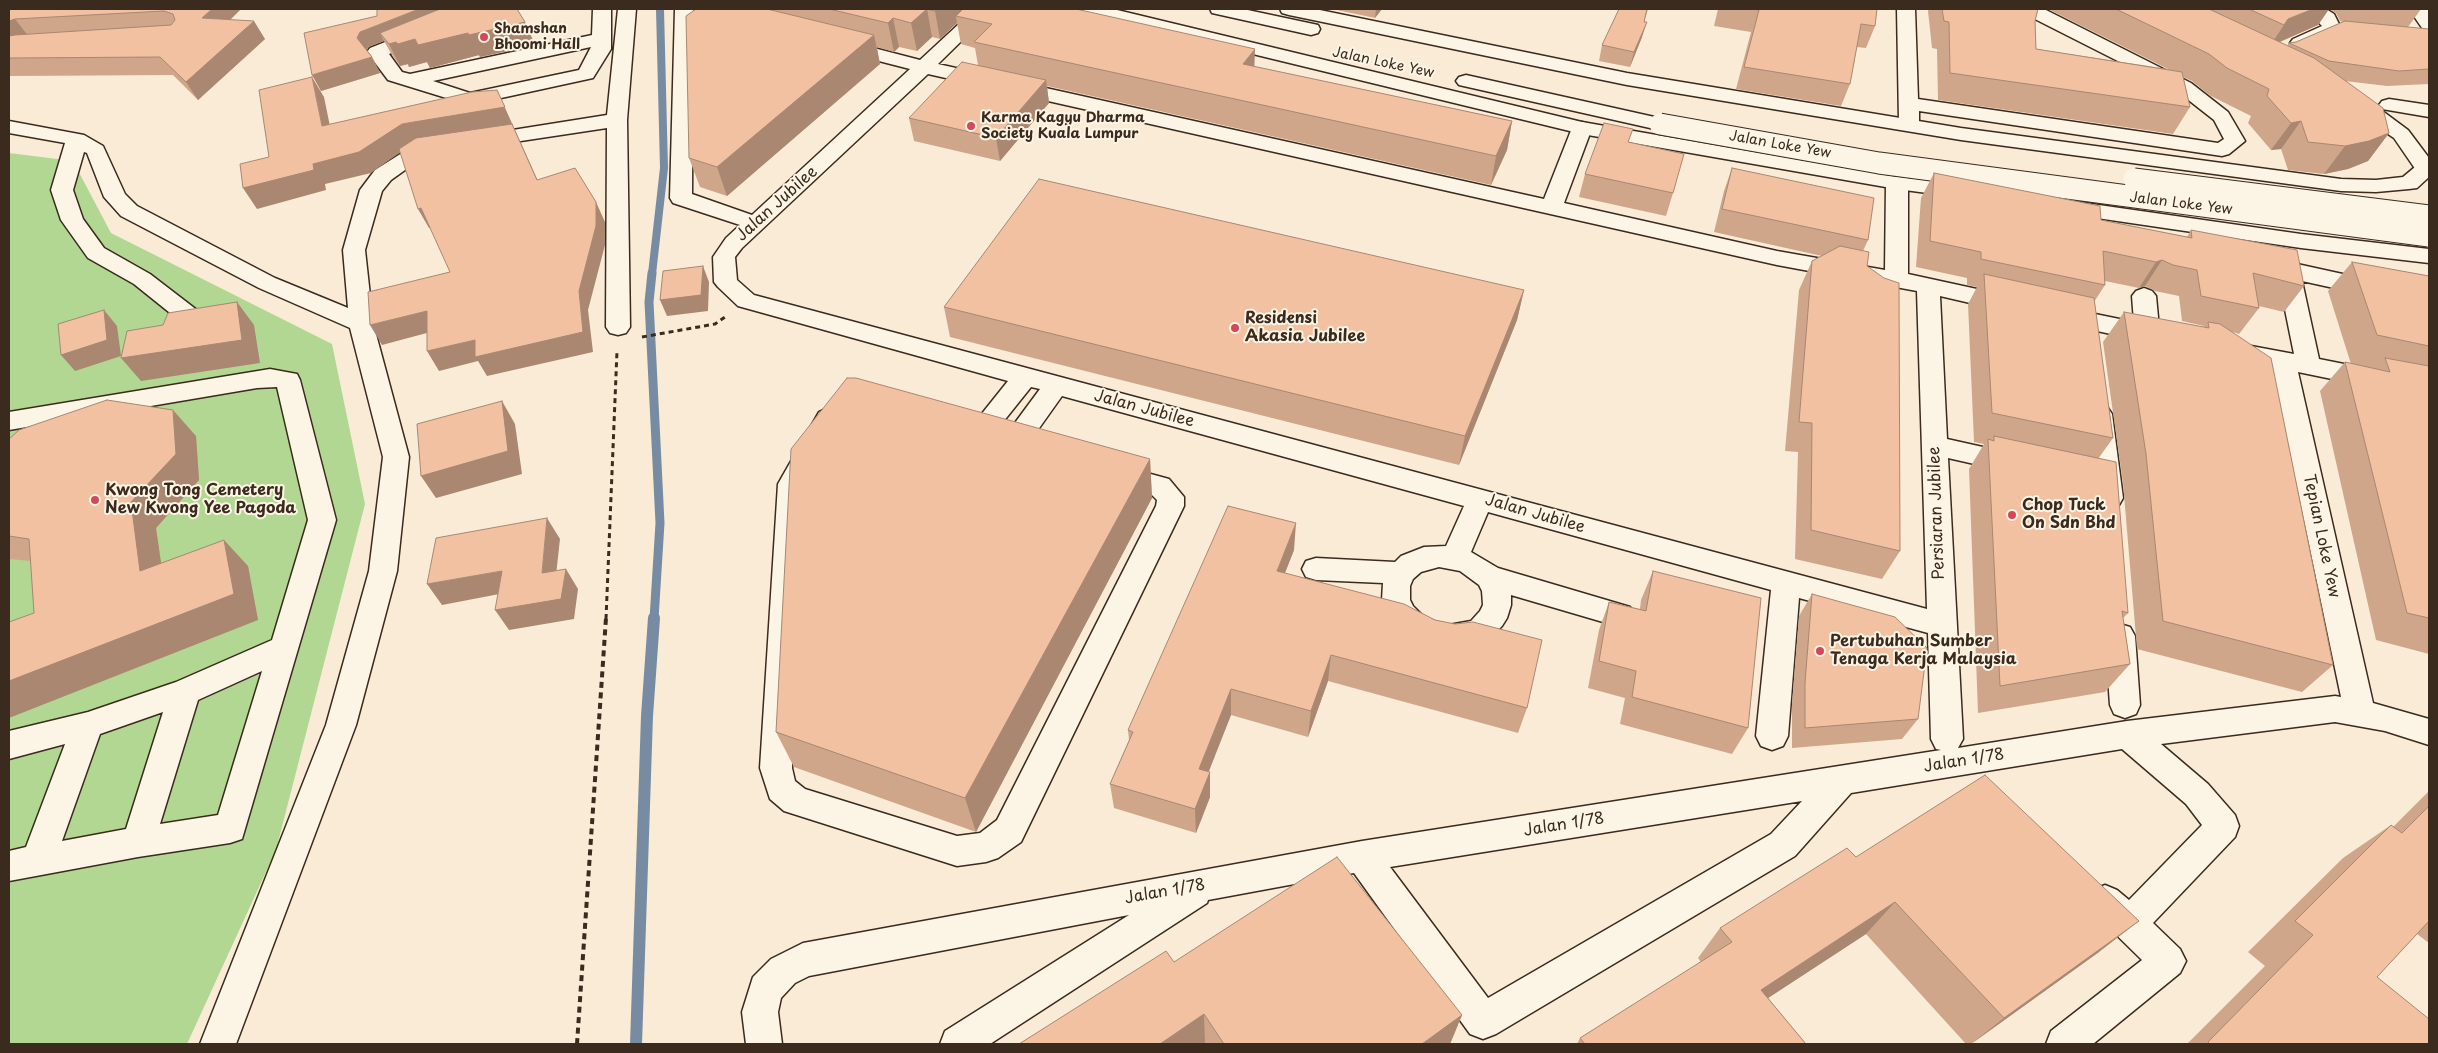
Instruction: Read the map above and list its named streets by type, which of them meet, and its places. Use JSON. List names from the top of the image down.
{
  "streets": {
    "main road": [
      "Jalan Loke Yew",
      "Jalan Jubilee",
      "Persiaran Jubilee",
      "Tepian Loke Yew",
      "Jalan 1/78"
    ]
  },
  "crossings": [
    ["Jalan Jubilee", "Persiaran Jubilee"],
    ["Persiaran Jubilee", "Jalan 1/78"],
    ["Tepian Loke Yew", "Jalan 1/78"]
  ],
  "places": [
    "Shamshan Bhoomi Hall",
    "Karma Kagyu Dharma Society Kuala Lumpur",
    "Residensi Akasia Jubilee",
    "Kwong Tong Cemetery New Kwong Yee Pagoda",
    "Chop Tuck On Sdn Bhd",
    "Pertubuhan Sumber Tenaga Kerja Malaysia"
  ]
}
